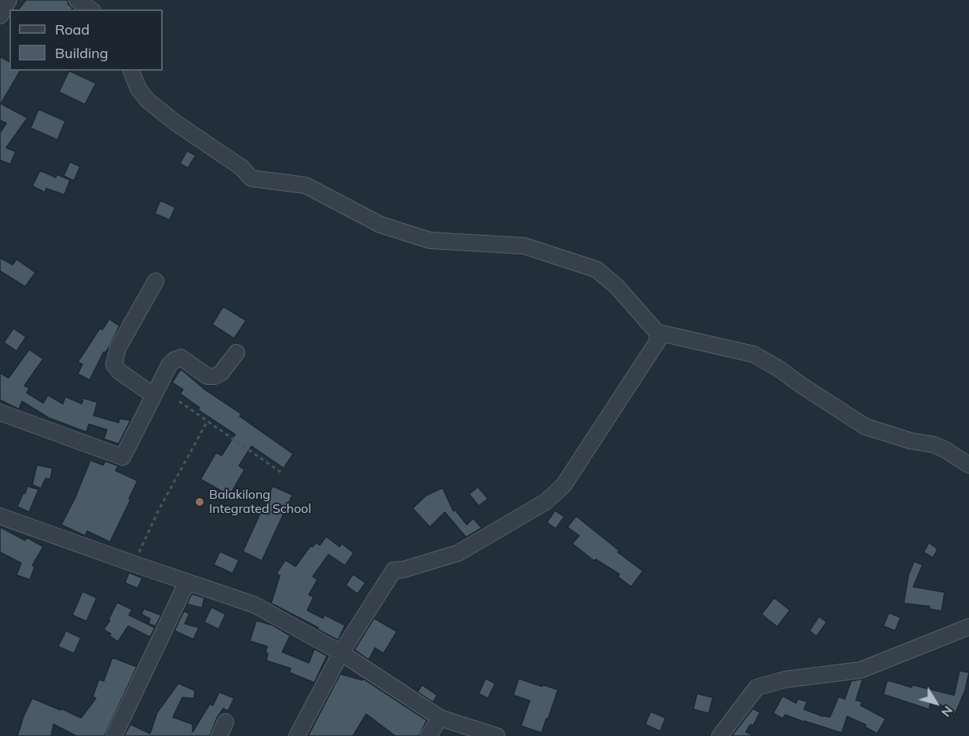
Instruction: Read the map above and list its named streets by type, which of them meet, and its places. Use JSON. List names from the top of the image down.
{
  "places": ["Balakilong Integrated School"],
  "legend": ["Road", "Building"],
  "north": "bottom right"
}
